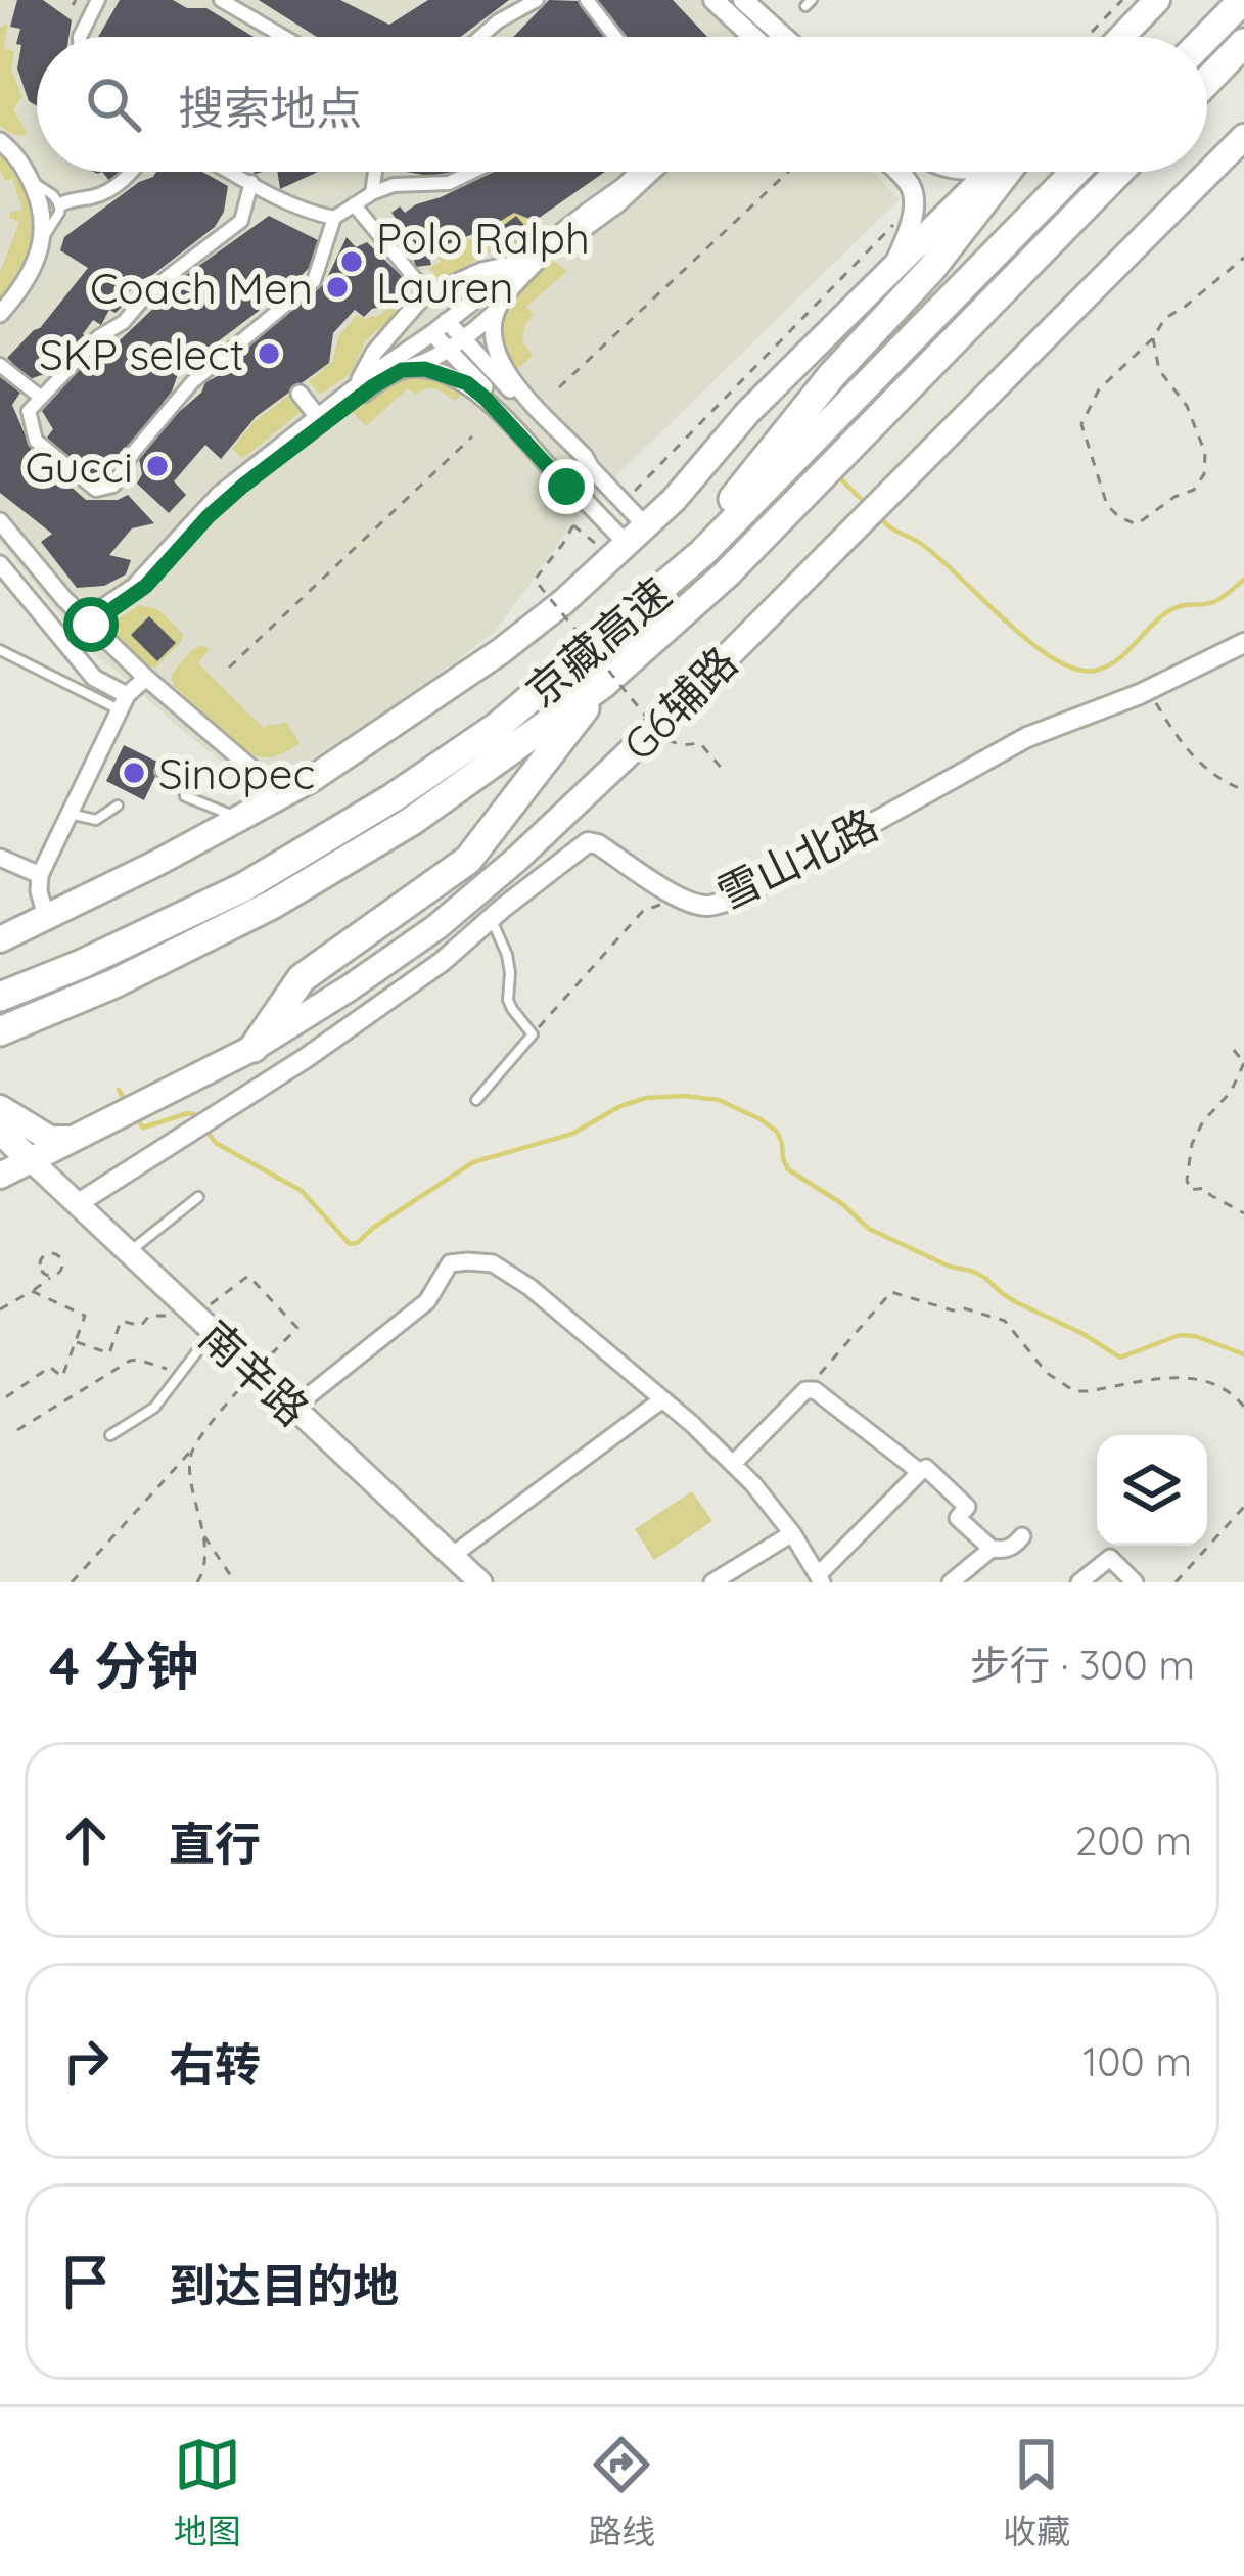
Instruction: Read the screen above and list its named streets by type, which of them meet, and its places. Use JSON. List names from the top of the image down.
{
  "streets": {
    "highway": ["京藏高速"],
    "main road": ["G6辅路", "南辛路"],
    "street": ["雪山北路"]
  },
  "crossings": [
    ["G6辅路", "南辛路"],
    ["雪山北路", "南辛路"]
  ],
  "places": [
    "Polo Ralph Lauren",
    "Coach Men",
    "SKP select",
    "Gucci",
    "Sinopec"
  ],
  "page": {
    "search": "搜索地点",
    "heading": ["4 分钟", "步行 · 300 m"],
    "list": [
      ["直行", "200 m"],
      ["右转", "100 m"],
      "到达目的地"
    ],
    "nav": ["地图", "路线", "收藏"]
  }
}
